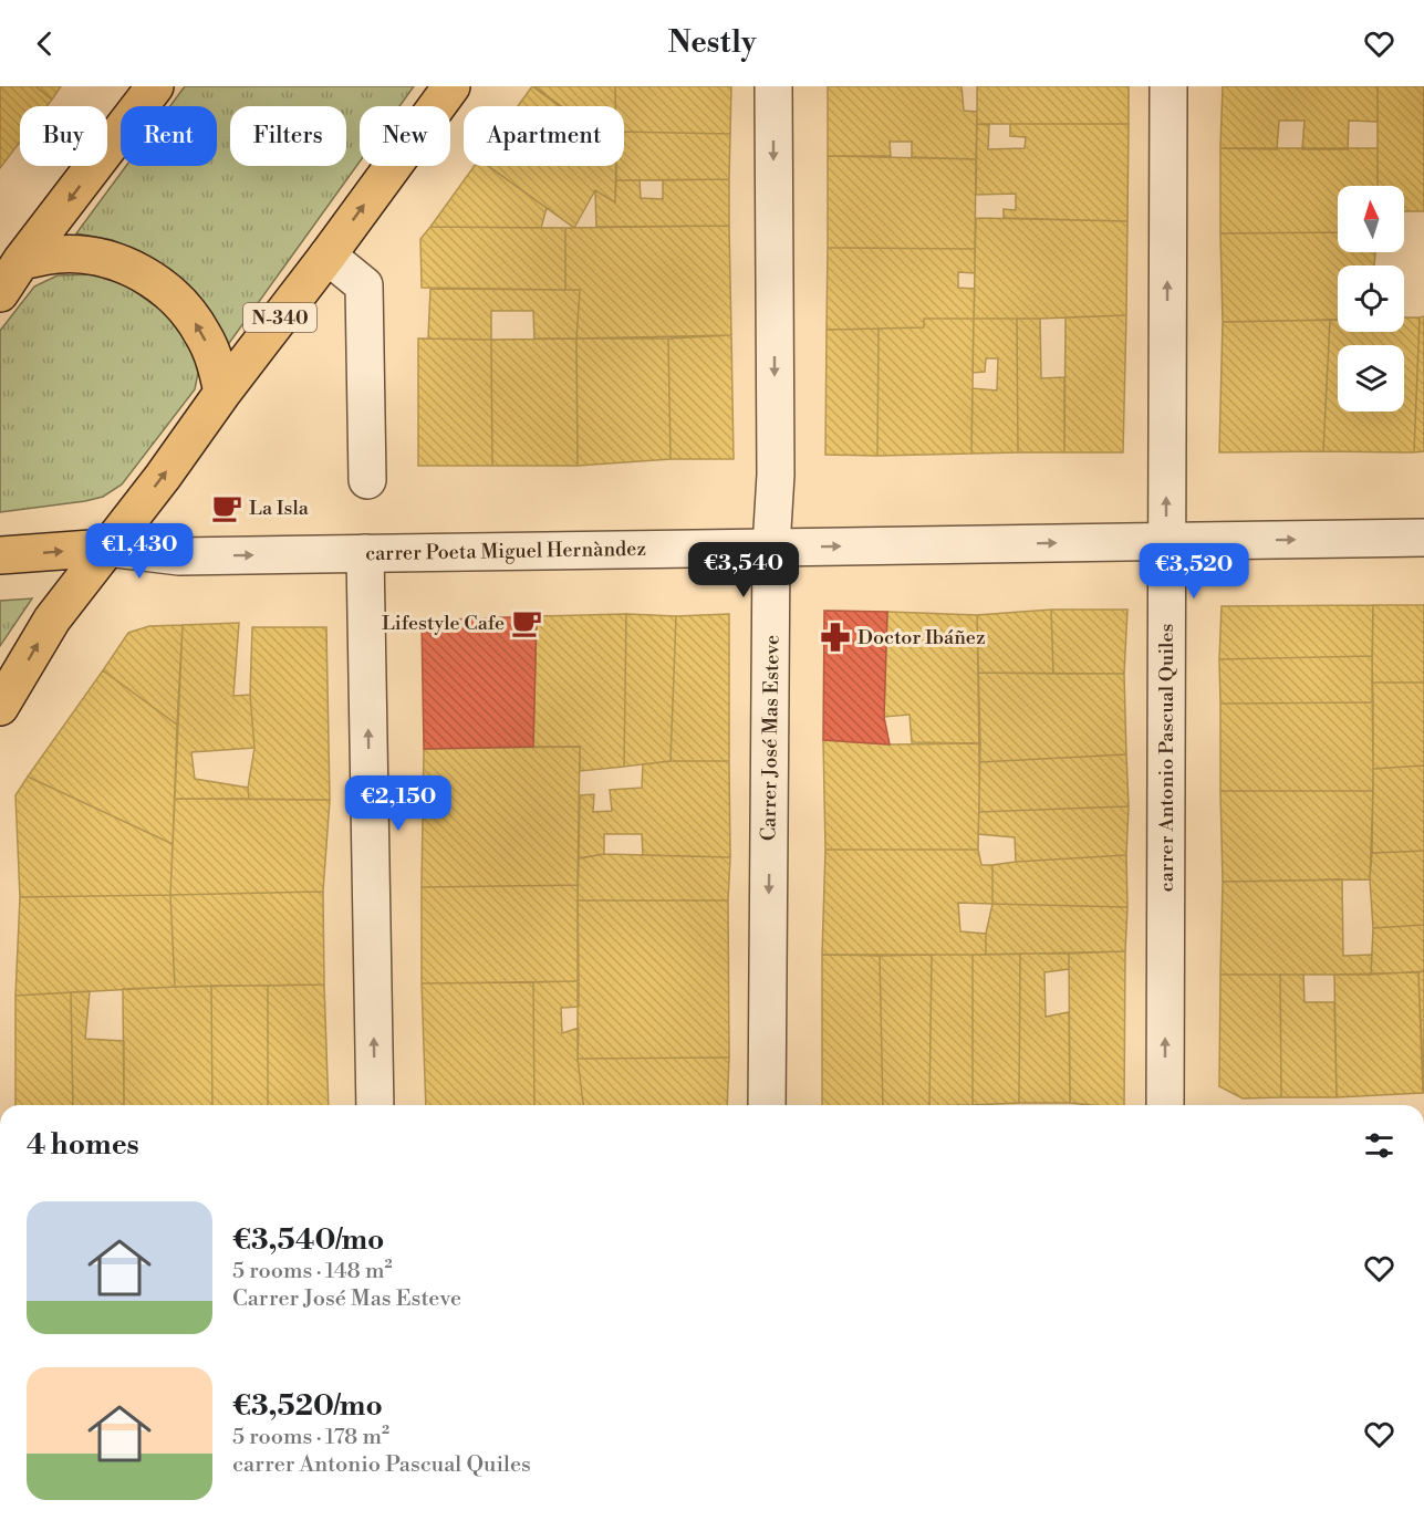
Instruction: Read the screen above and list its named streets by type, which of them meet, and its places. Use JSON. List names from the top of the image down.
{
  "streets": {
    "highway": ["N-340"],
    "street": ["carrer Poeta Miguel Hernàndez", "Carrer José Mas Esteve", "carrer Antonio Pascual Quiles"]
  },
  "crossings": [
    ["N-340", "carrer Poeta Miguel Hernàndez"],
    ["carrer Poeta Miguel Hernàndez", "Carrer José Mas Esteve"],
    ["carrer Poeta Miguel Hernàndez", "carrer Antonio Pascual Quiles"]
  ],
  "one_way": ["carrer Poeta Miguel Hernàndez", "Carrer José Mas Esteve", "carrer Antonio Pascual Quiles"],
  "places": {
    "cafe": ["La Isla", "Lifestyle Cafe"],
    "pharmacy": ["Doctor Ibáñez"]
  },
  "north": "top",
  "page": {
    "header": "Nestly",
    "chip": [
      "Buy",
      "Rent",
      "Filters",
      "New",
      "Apartment"
    ],
    "price": [
      "€1,430",
      "€3,540",
      "€3,520",
      "€2,150"
    ],
    "heading": "4 homes",
    "list": [
      {
        "name": "€3,540/mo",
        "note": "5 rooms · 148 m² · Carrer José Mas Esteve"
      },
      {
        "name": "€3,520/mo",
        "note": "5 rooms · 178 m² · carrer Antonio Pascual Quiles"
      }
    ]
  }
}
